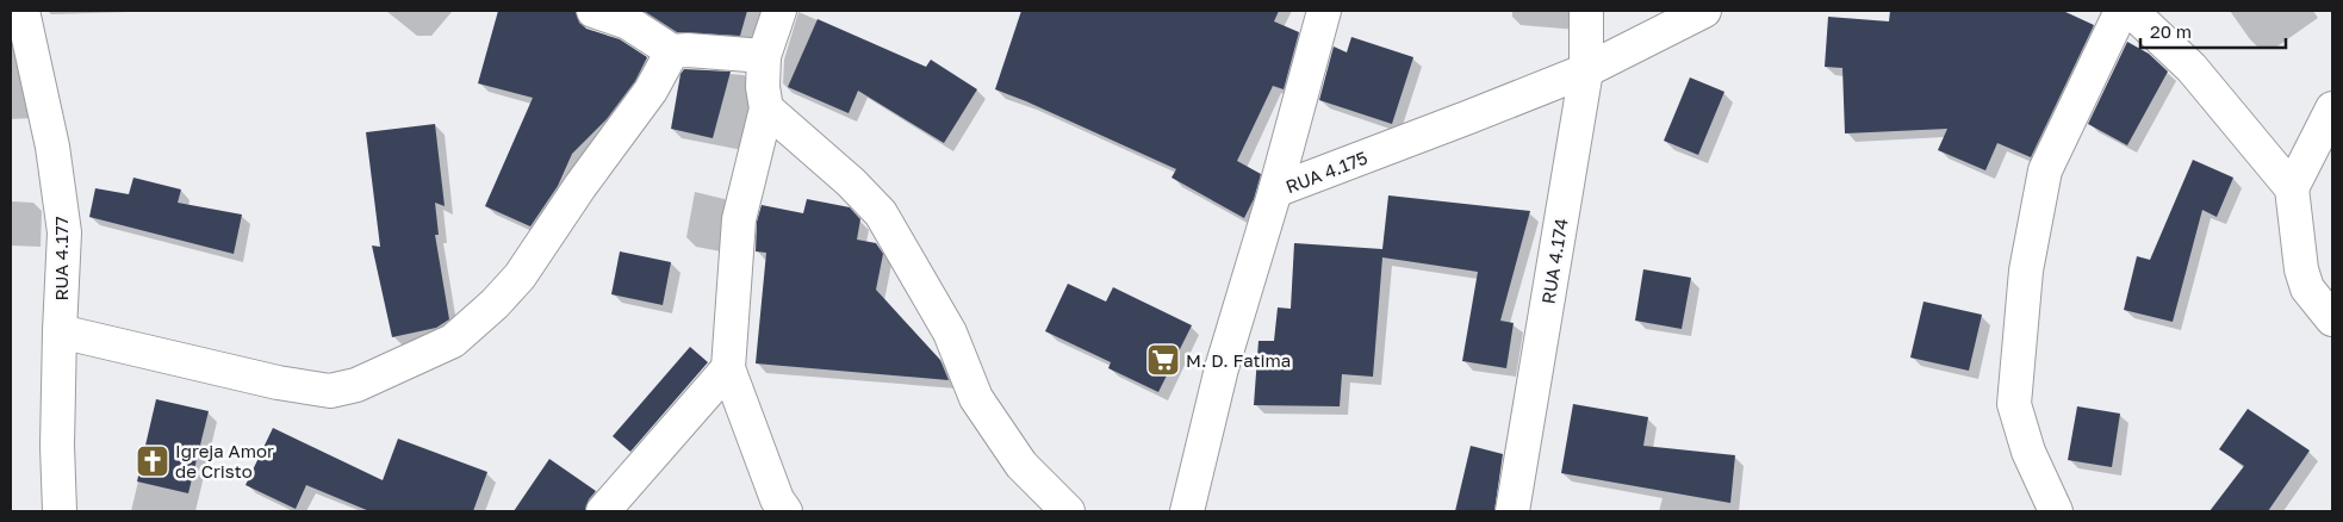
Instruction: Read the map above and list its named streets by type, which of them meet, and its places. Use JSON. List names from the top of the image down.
{
  "streets": {
    "street": ["RUA 4.175", "RUA 4.177", "RUA 4.174"]
  },
  "crossings": [
    ["RUA 4.175", "RUA 4.174"]
  ],
  "places": {
    "supermarket": ["M. D. Fatima"],
    "church": ["Igreja Amor de Cristo"]
  },
  "scale_bar": "20 m"
}
